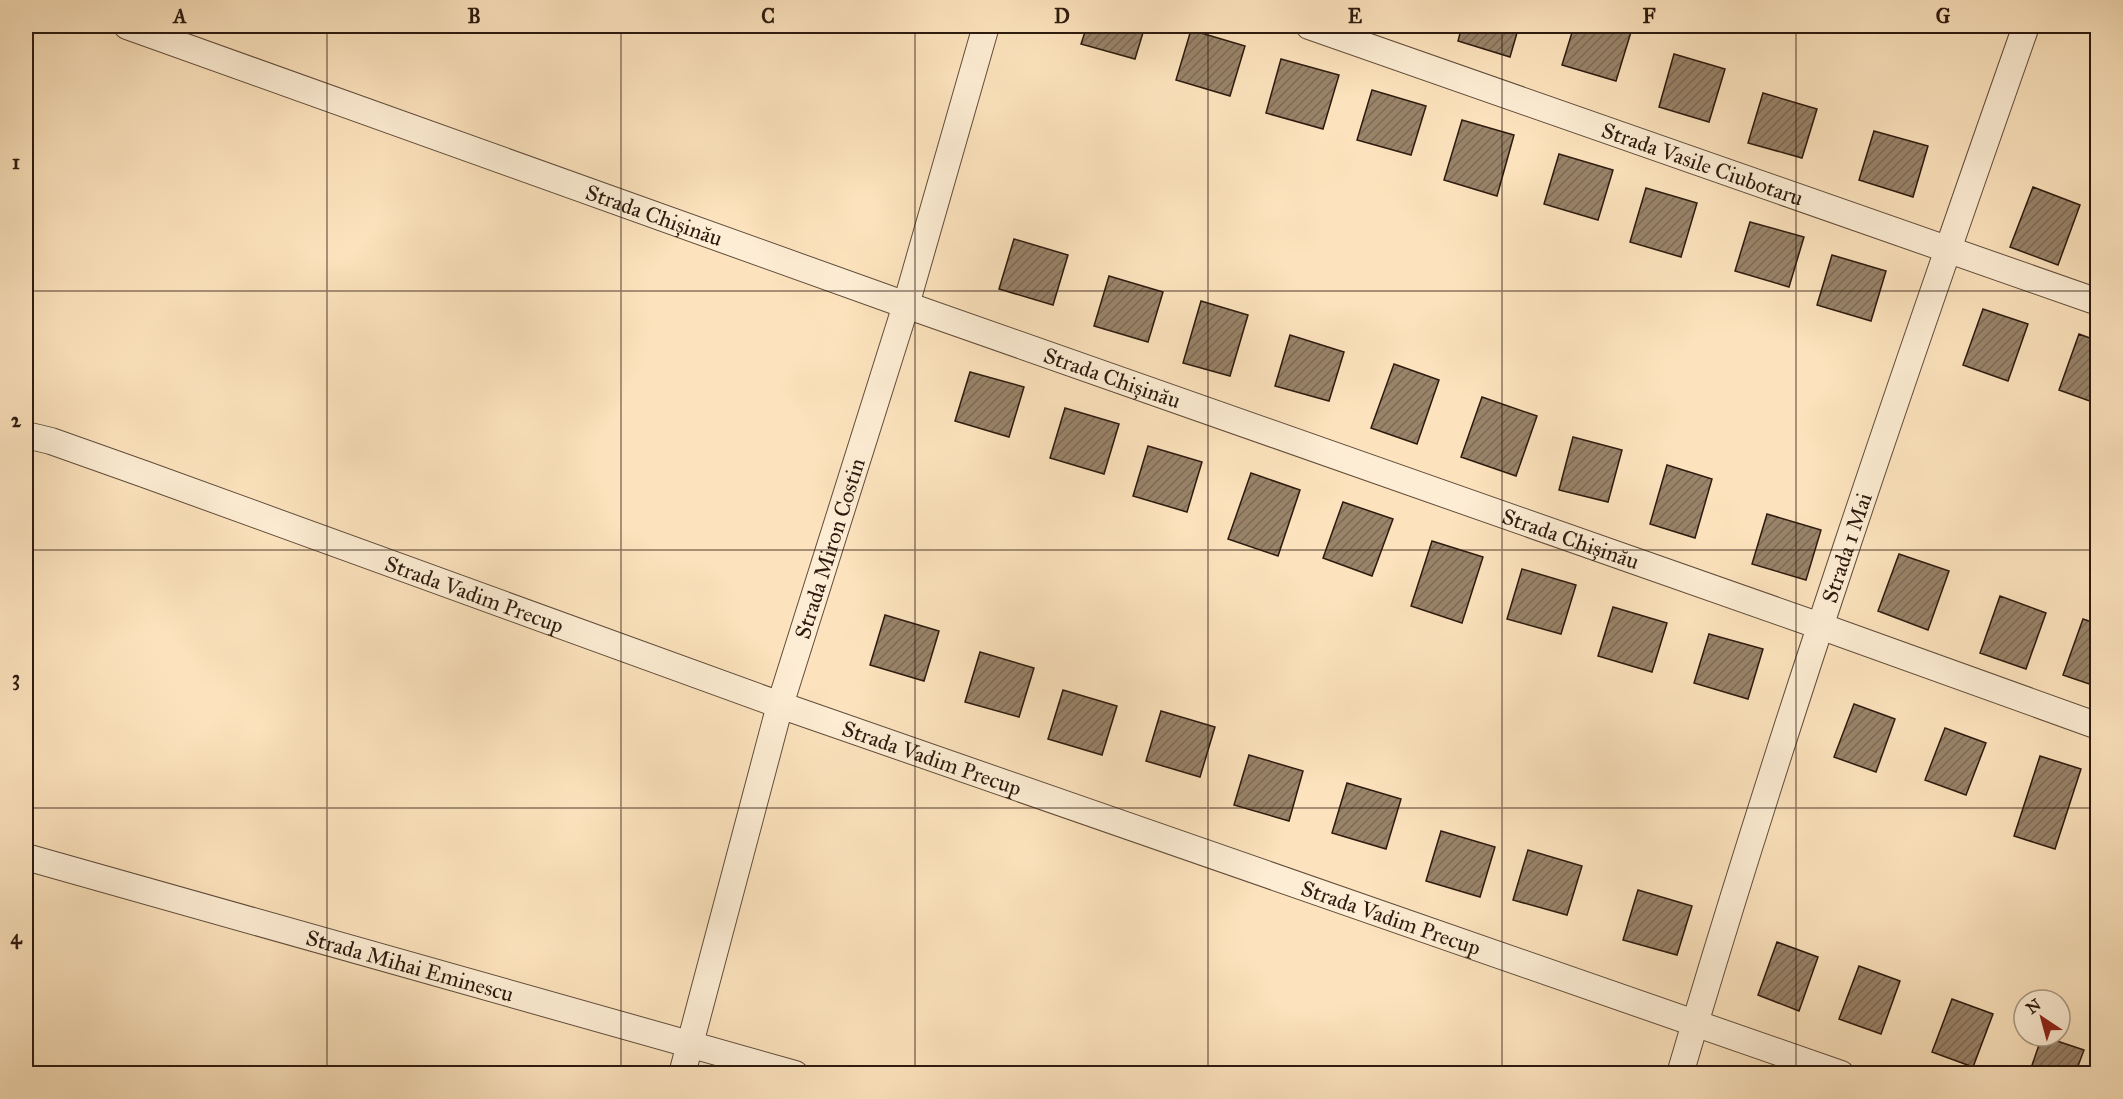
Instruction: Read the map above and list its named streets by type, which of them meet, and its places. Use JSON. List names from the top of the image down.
{
  "streets": {
    "street": [
      "Strada Vasile Ciubotaru",
      "Strada Chișinău",
      "Strada 1 Mai",
      "Strada Miron Costin",
      "Strada Vadim Precup",
      "Strada Mihai Eminescu"
    ]
  },
  "crossings": [
    ["Strada Vasile Ciubotaru", "Strada 1 Mai"],
    ["Strada Chișinău", "Strada 1 Mai"],
    ["Strada Chișinău", "Strada Miron Costin"],
    ["Strada 1 Mai", "Strada Vadim Precup"],
    ["Strada Miron Costin", "Strada Vadim Precup"],
    ["Strada Miron Costin", "Strada Mihai Eminescu"]
  ],
  "north": "top left",
  "grid": {
    "columns": [
      "A",
      "B",
      "C",
      "D",
      "E",
      "F",
      "G"
    ],
    "rows": [
      "1",
      "2",
      "3",
      "4"
    ]
  }
}
